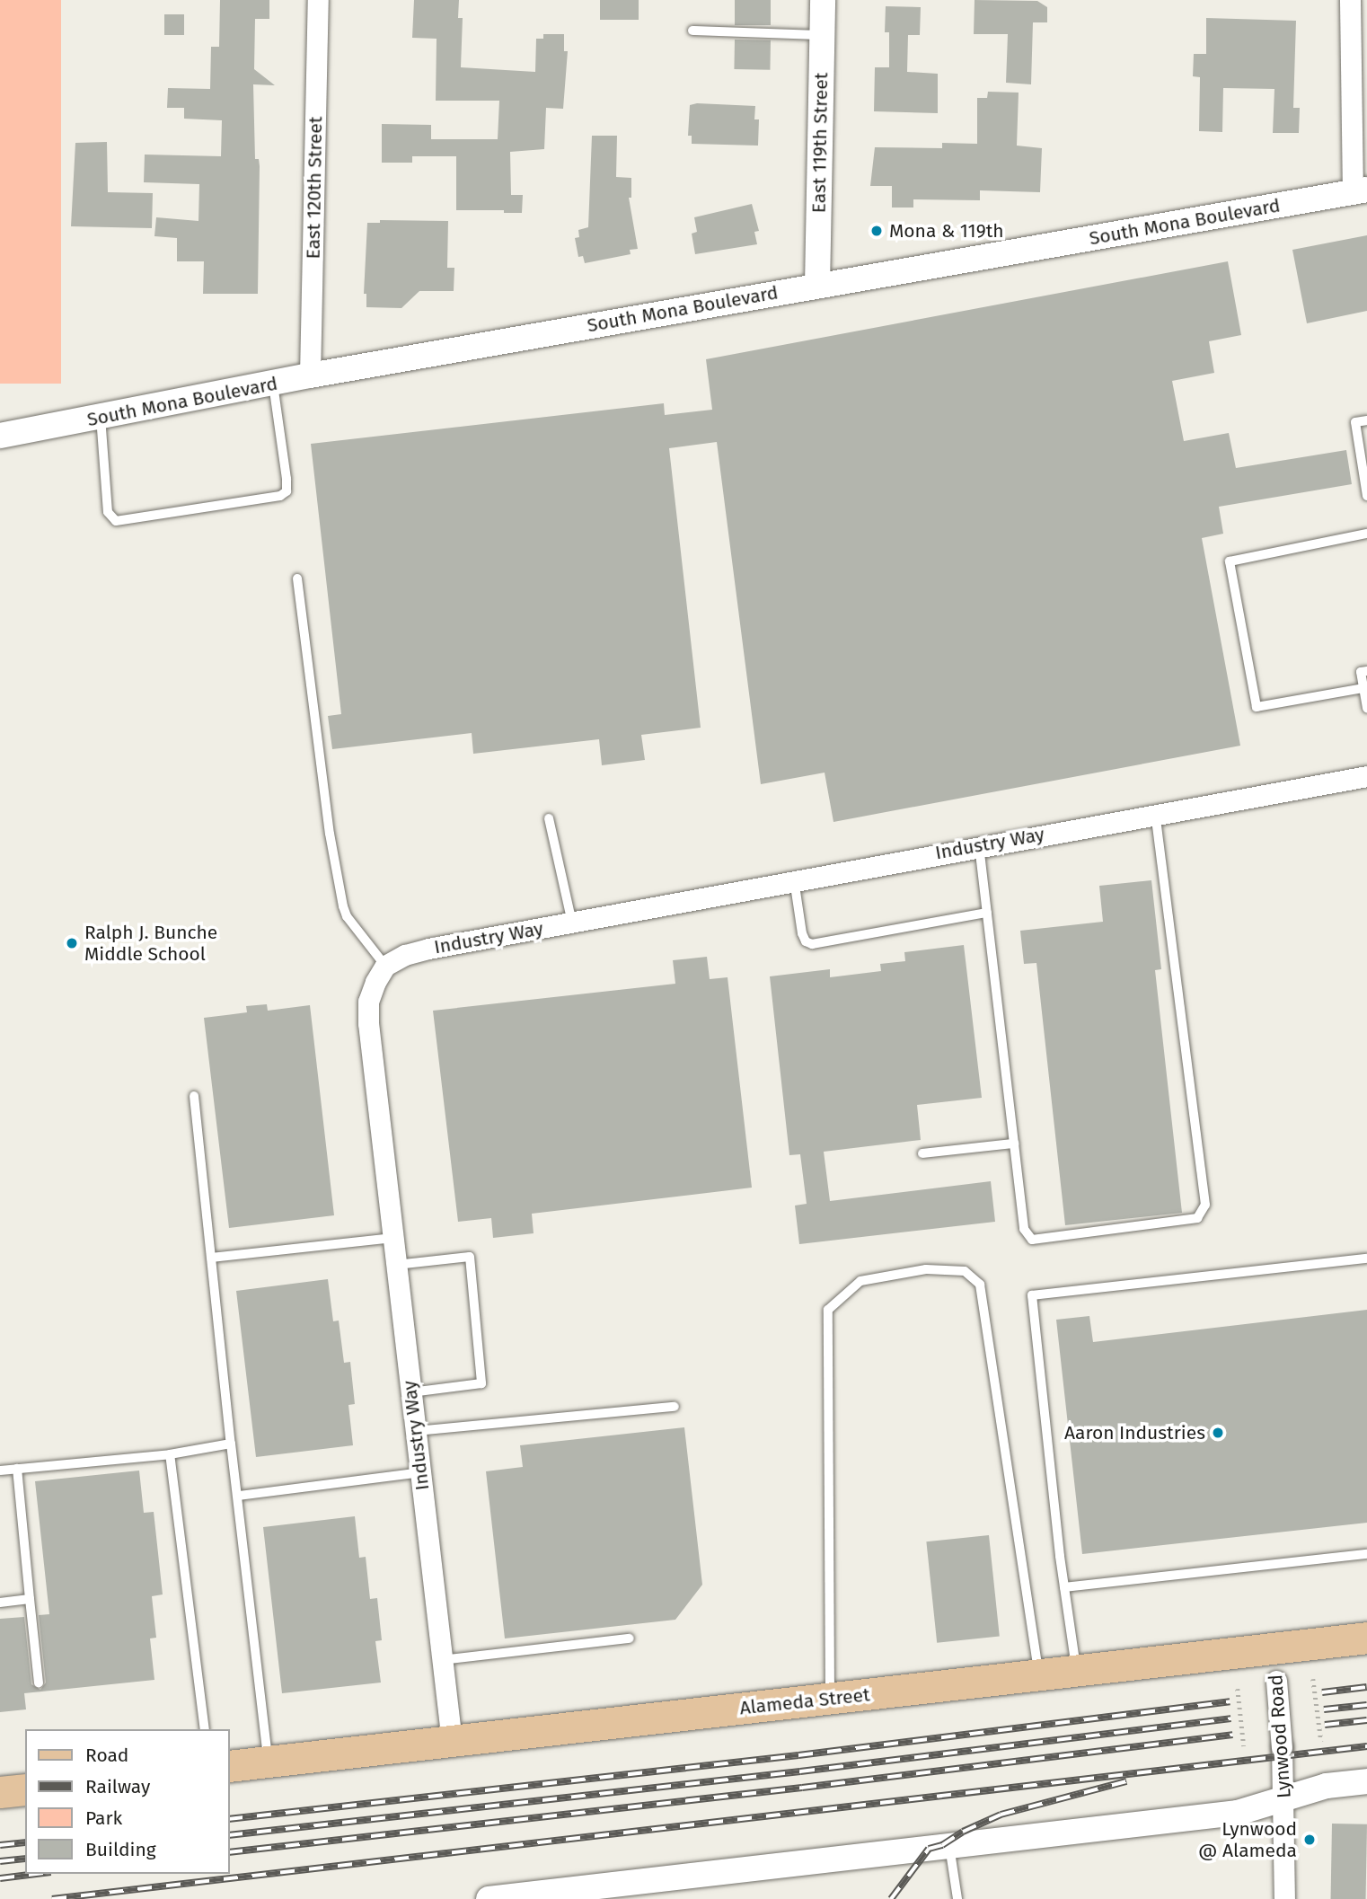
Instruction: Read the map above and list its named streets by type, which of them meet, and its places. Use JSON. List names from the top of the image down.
{
  "streets": {
    "main road": ["Alameda Street"],
    "street": [
      "East 119th Street",
      "East 120th Street",
      "South Mona Boulevard",
      "Industry Way",
      "Lynwood Road"
    ]
  },
  "crossings": [
    ["East 119th Street", "South Mona Boulevard"],
    ["East 120th Street", "South Mona Boulevard"],
    ["Industry Way", "Alameda Street"],
    ["Alameda Street", "Lynwood Road"]
  ],
  "places": [
    "Mona & 119th",
    "Ralph J. Bunche Middle School",
    "Aaron Industries",
    "Lynwood @ Alameda"
  ],
  "legend": [
    "Road",
    "Railway",
    "Park",
    "Building"
  ]
}
